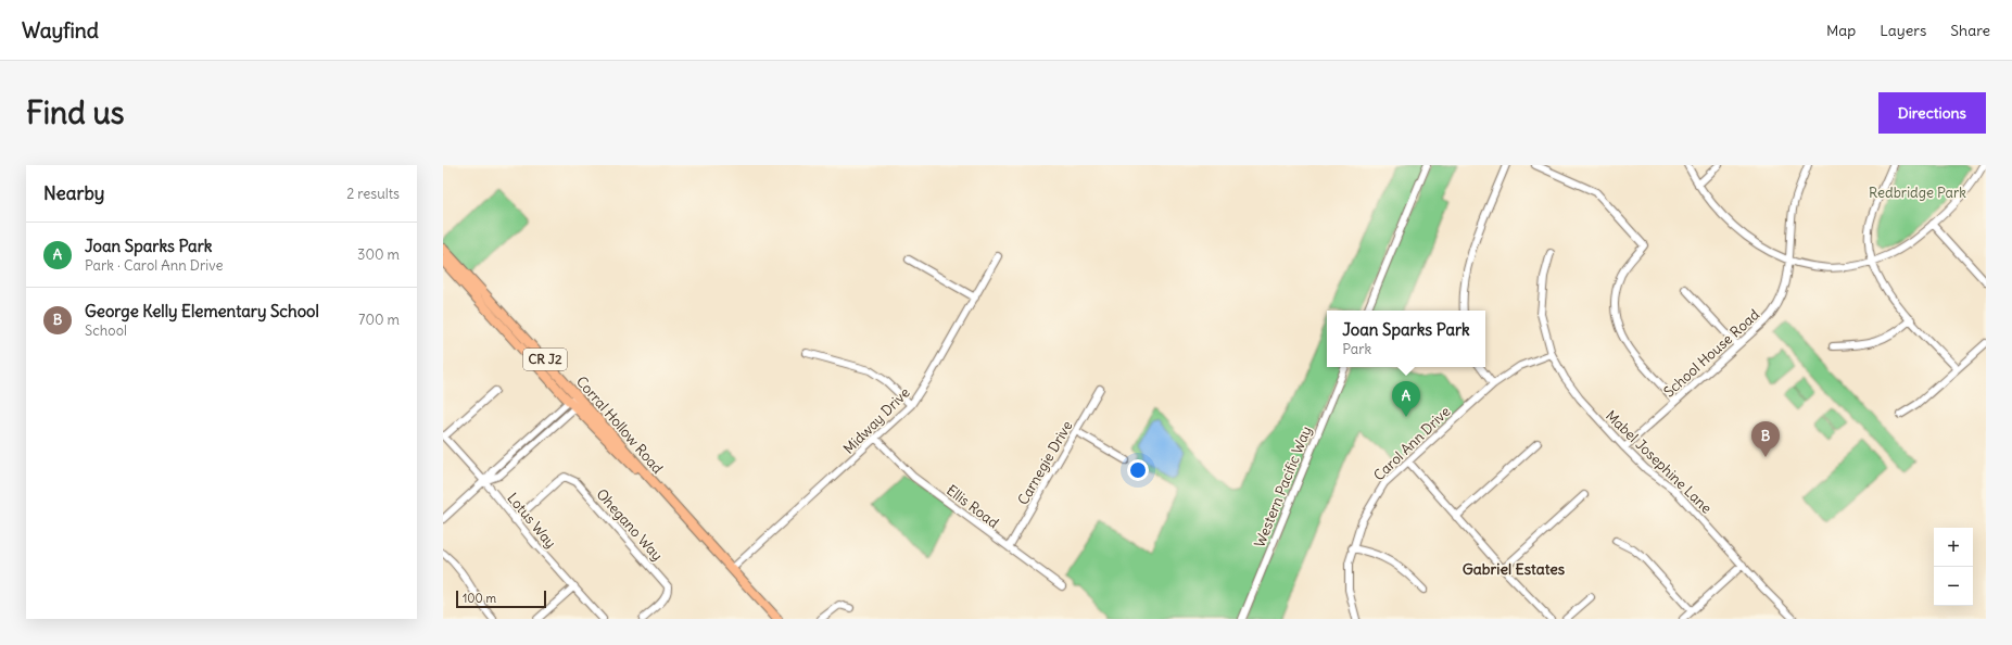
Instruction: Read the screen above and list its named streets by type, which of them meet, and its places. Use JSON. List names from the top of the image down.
{
  "streets": {
    "main road": ["CR J2", "Corral Hollow Road"],
    "street": [
      "School House Road",
      "Midway Drive",
      "Carol Ann Drive",
      "Mabel Josephine Lane",
      "Carnegie Drive",
      "Western Pacific Way",
      "Ellis Road",
      "Lotus Way",
      "Ohegano Way"
    ]
  },
  "crossings": [
    ["School House Road", "Mabel Josephine Lane"],
    ["Midway Drive", "Corral Hollow Road"],
    ["Midway Drive", "Ellis Road"],
    ["Carol Ann Drive", "Mabel Josephine Lane"],
    ["Carnegie Drive", "Ellis Road"],
    ["Lotus Way", "Ohegano Way"]
  ],
  "districts": ["Gabriel Estates"],
  "parks": ["Redbridge Park"],
  "scale_bar": "100 m",
  "page": {
    "header": "Wayfind",
    "nav": ["Map", "Layers", "Share"],
    "buttons": "Directions",
    "title": "Find us",
    "heading": ["Nearby", "2 results"],
    "list": [
      {
        "mark": "A",
        "name": "Joan Sparks Park",
        "note": "Park · Carol Ann Drive",
        "value": "300 m"
      },
      {
        "mark": "B",
        "name": "George Kelly Elementary School",
        "note": "School",
        "value": "700 m"
      }
    ],
    "popup": ["Joan Sparks Park", "Park"],
    "pins": ["A", "B"],
    "map_buttons": ["+", "−"],
    "scale": "100 m"
  }
}
